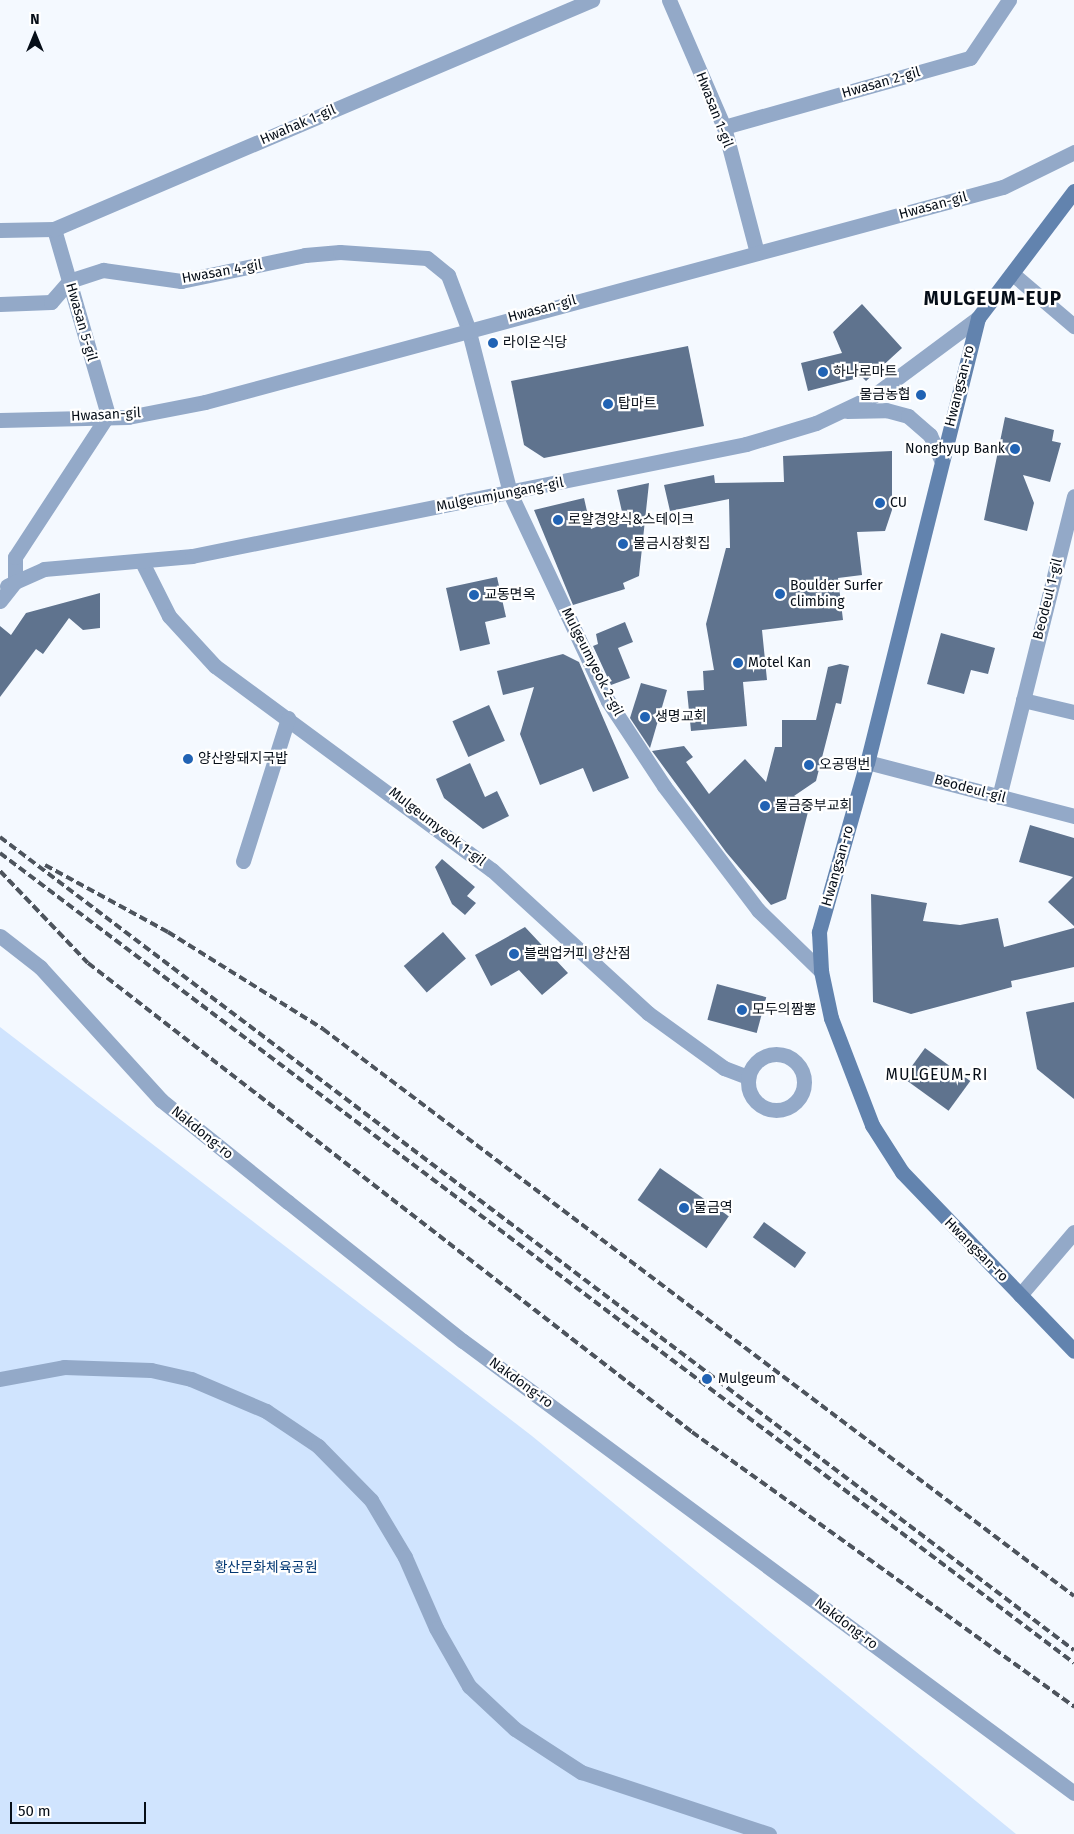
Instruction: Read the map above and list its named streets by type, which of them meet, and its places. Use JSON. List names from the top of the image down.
{
  "streets": {
    "main road": ["Hwangsan-ro"],
    "street": [
      "Hwasan 2-gil",
      "Hwasan 1-gil",
      "Hwahak 1-gil",
      "Hwasan-gil",
      "Hwasan 4-gil",
      "Hwasan 5-gil",
      "Mulgeumjungang-gil",
      "Beodeul 1-gil",
      "Mulgeumyeok 2-gil",
      "Beodeul-gil",
      "Mulgeumyeok 1-gil",
      "Nakdong-ro"
    ]
  },
  "crossings": [
    ["Hwasan 2-gil", "Hwasan 1-gil"],
    ["Hwasan 1-gil", "Hwasan-gil"],
    ["Hwahak 1-gil", "Hwasan 5-gil"],
    ["Hwasan-gil", "Hwasan 5-gil"],
    ["Hwasan-gil", "Mulgeumyeok 2-gil"],
    ["Hwasan 4-gil", "Hwasan 5-gil"],
    ["Hwasan 4-gil", "Mulgeumyeok 2-gil"],
    ["Hwangsan-ro", "Mulgeumjungang-gil"],
    ["Hwangsan-ro", "Mulgeumyeok 2-gil"],
    ["Hwangsan-ro", "Beodeul-gil"],
    ["Mulgeumjungang-gil", "Mulgeumyeok 2-gil"],
    ["Mulgeumjungang-gil", "Mulgeumyeok 1-gil"],
    ["Beodeul 1-gil", "Beodeul-gil"]
  ],
  "districts": ["MULGEUM-EUP", "MULGEUM-RI"],
  "parks": ["황산문화체육공원"],
  "places": [
    "라이온식당",
    "하나로마트",
    "물금농협",
    "탑마트",
    "Nonghyup Bank",
    "CU",
    "로얄경양식&스테이크",
    "물금시장횟집",
    "Boulder Surfer climbing",
    "교동면옥",
    "Motel Kan",
    "생명교회",
    "양산왕돼지국밥",
    "오공떵번",
    "물금중부교회",
    "블랙업커피 양산점",
    "모두의짬뽕",
    "물금역",
    "Mulgeum"
  ],
  "scale_bar": "50 m",
  "north": "top"
}
